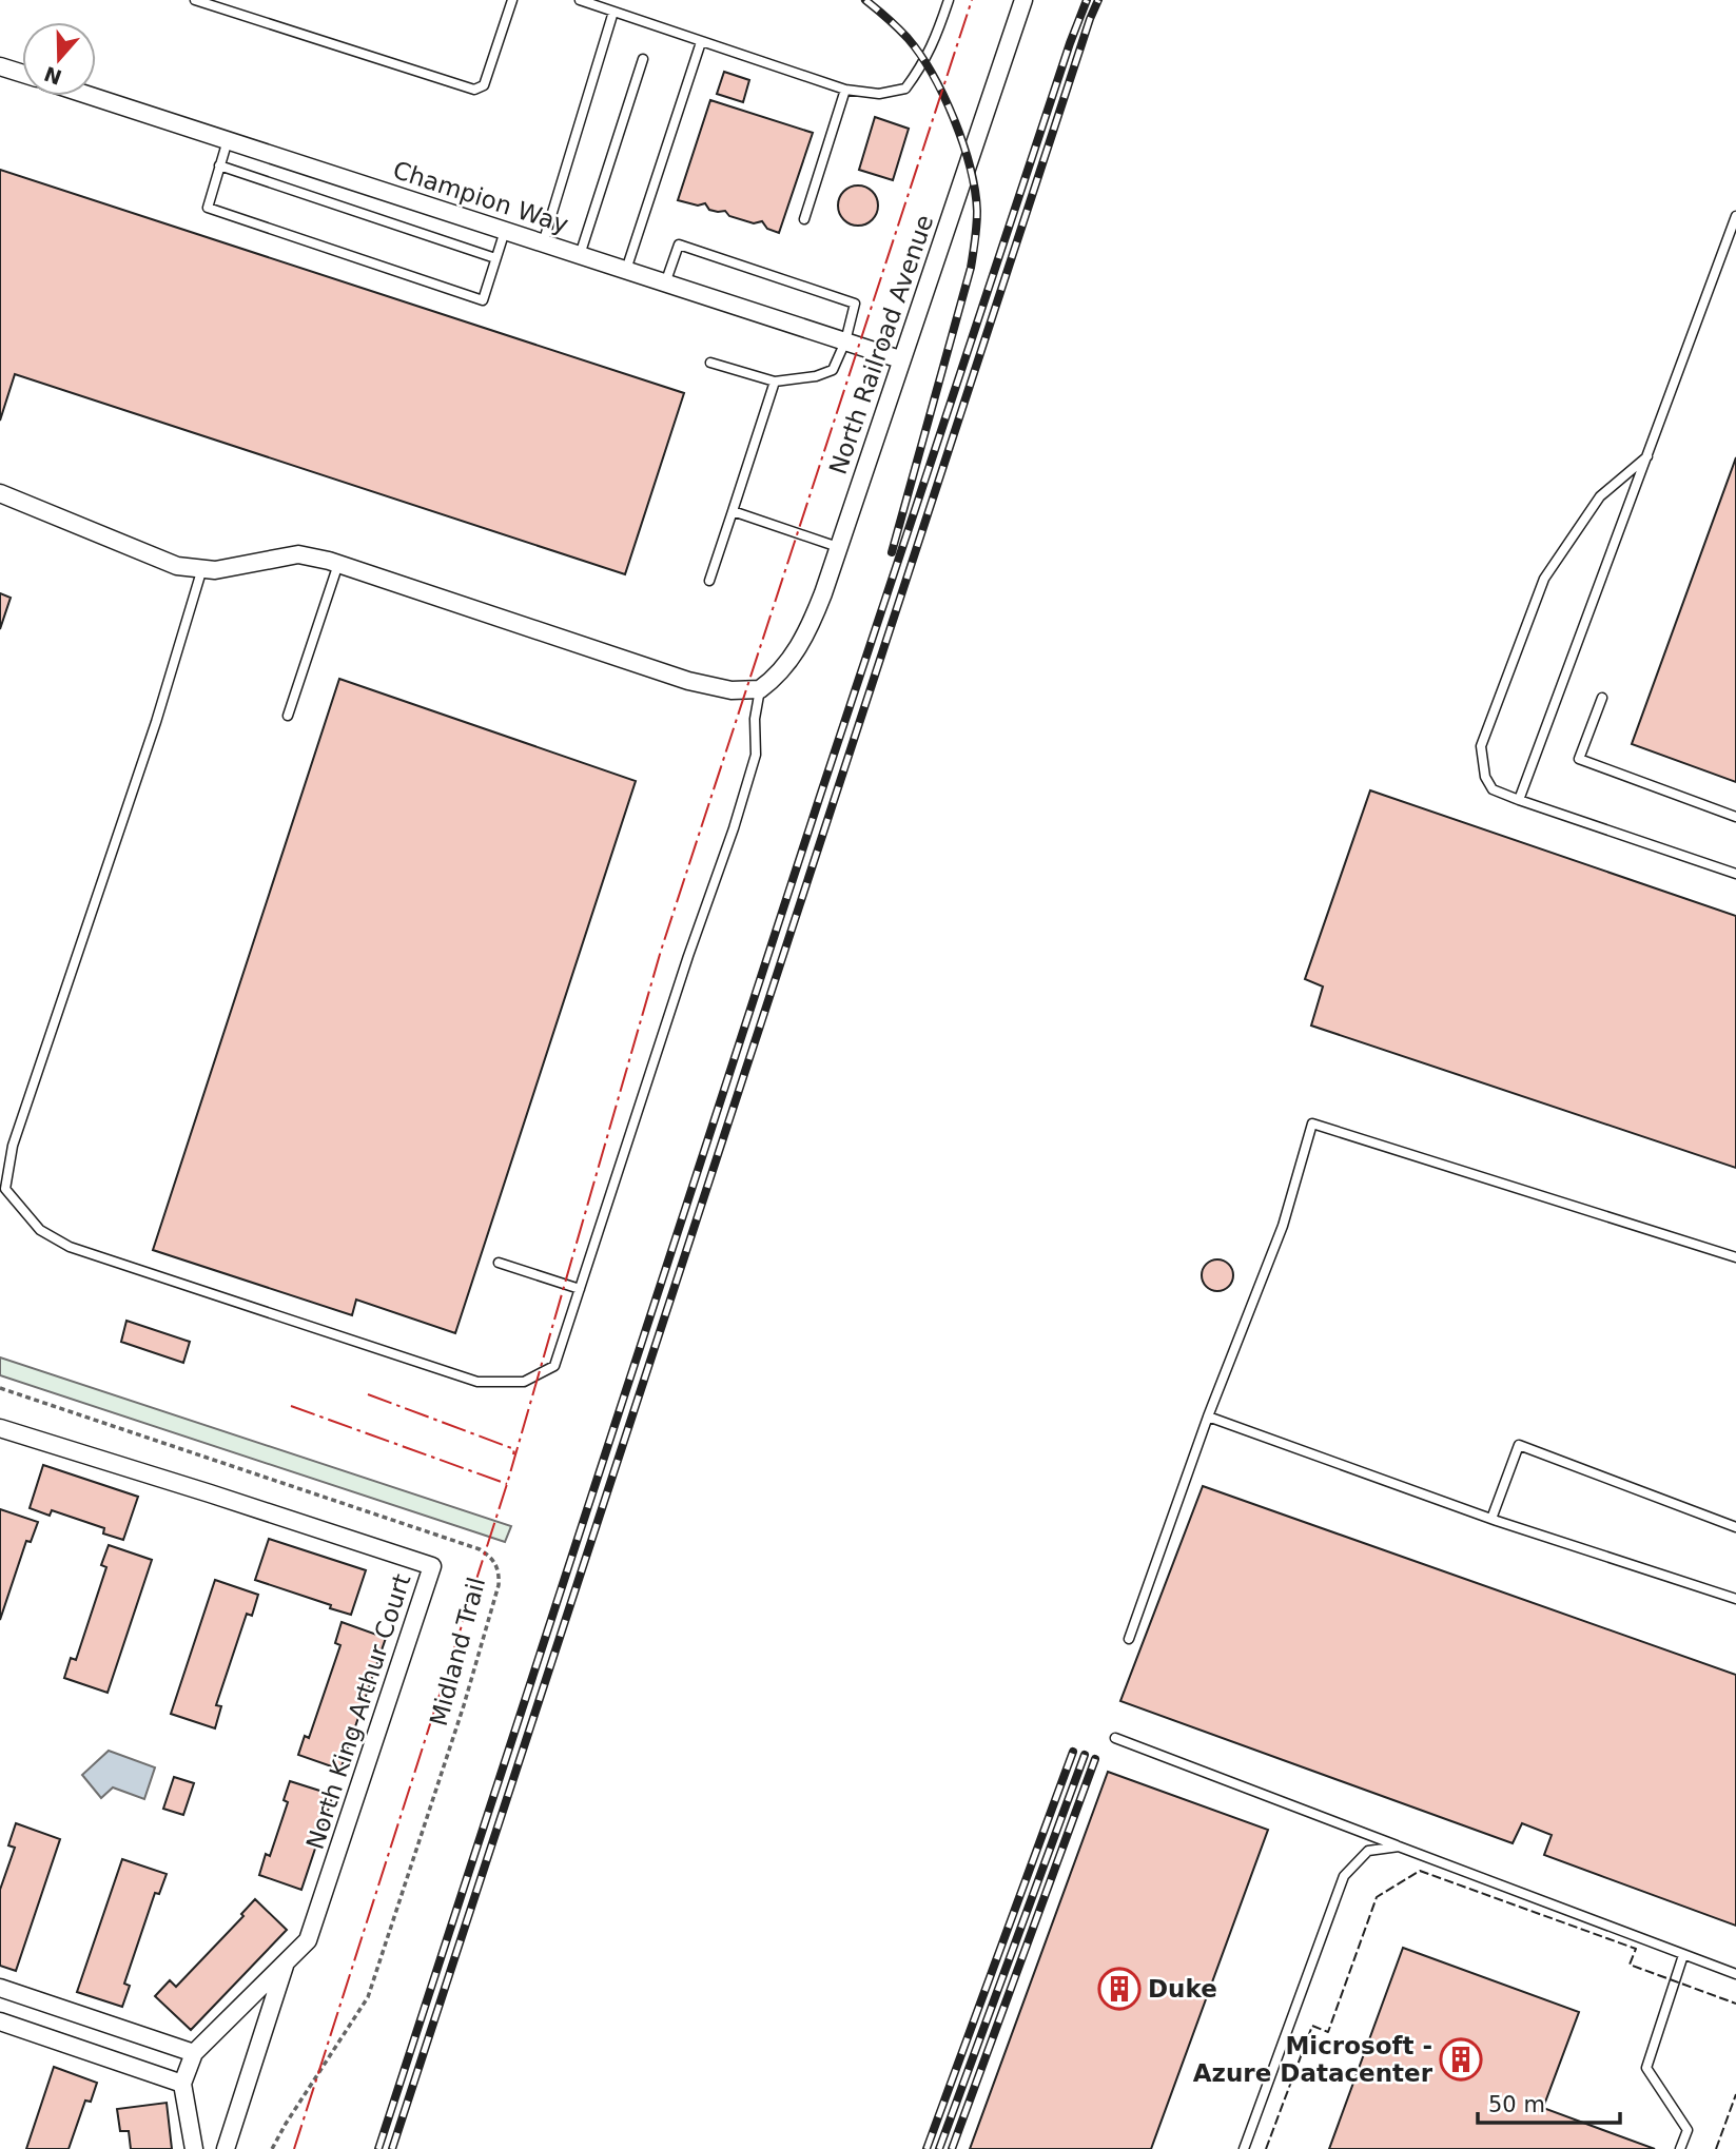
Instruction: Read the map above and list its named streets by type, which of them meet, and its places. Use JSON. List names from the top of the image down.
{
  "streets": {
    "street": ["Champion Way", "North Railroad Avenue", "North King Arthur Court"],
    "path": ["Midland Trail"]
  },
  "crossings": [
    ["Champion Way", "North Railroad Avenue"]
  ],
  "places": {
    "building": ["Duke", "Microsoft - Azure Datacenter"]
  },
  "scale_bar": "50 m",
  "north": "bottom"
}
